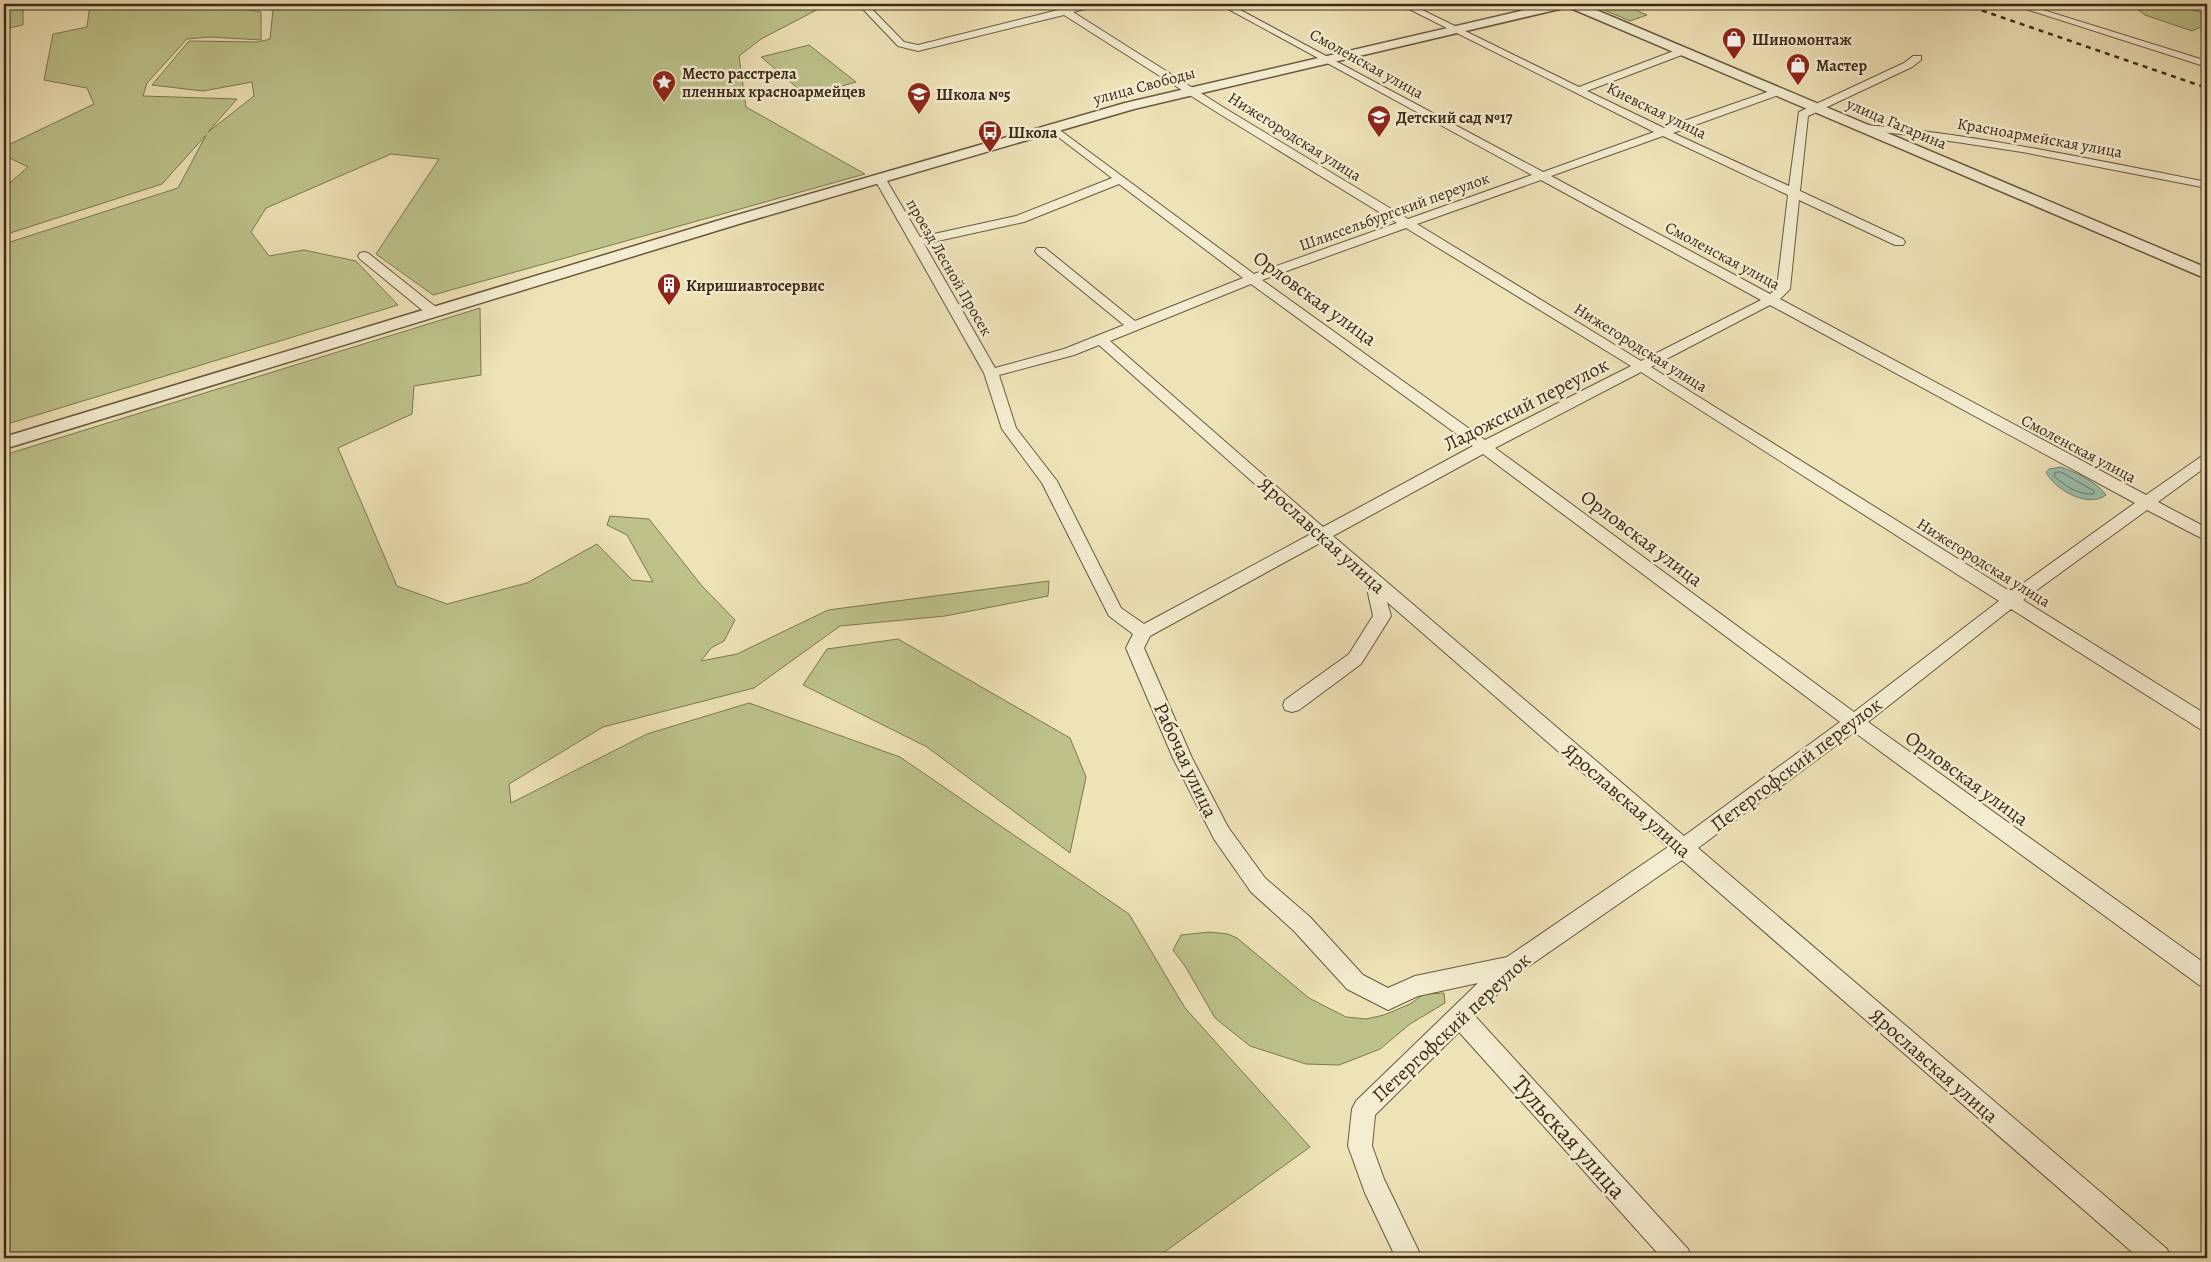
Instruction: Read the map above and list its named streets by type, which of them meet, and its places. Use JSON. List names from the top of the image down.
{
  "streets": {
    "street": [
      "Смоленская улица",
      "улица Свободы",
      "Киевская улица",
      "улица Гагарина",
      "Нижегородская улица",
      "Красноармейская улица",
      "Шлиссельбургский переулок",
      "проезд Лесной Просек",
      "Орловская улица",
      "Ладожский переулок",
      "Ярославская улица",
      "Рабочая улица",
      "Петергофский переулок",
      "Тульская улица"
    ]
  },
  "crossings": [
    ["Смоленская улица", "улица Свободы"],
    ["Смоленская улица", "Шлиссельбургский переулок"],
    ["Смоленская улица", "Ладожский переулок"],
    ["Смоленская улица", "Петергофский переулок"],
    ["улица Свободы", "Киевская улица"],
    ["улица Свободы", "Нижегородская улица"],
    ["улица Свободы", "проезд Лесной Просек"],
    ["улица Свободы", "Орловская улица"],
    ["Киевская улица", "Шлиссельбургский переулок"],
    ["улица Гагарина", "Красноармейская улица"],
    ["улица Гагарина", "Шлиссельбургский переулок"],
    ["Нижегородская улица", "Шлиссельбургский переулок"],
    ["Нижегородская улица", "Ладожский переулок"],
    ["Нижегородская улица", "Петергофский переулок"],
    ["Шлиссельбургский переулок", "проезд Лесной Просек"],
    ["Шлиссельбургский переулок", "Орловская улица"],
    ["Шлиссельбургский переулок", "Ярославская улица"],
    ["Орловская улица", "Ладожский переулок"],
    ["Орловская улица", "Петергофский переулок"],
    ["Ладожский переулок", "Ярославская улица"],
    ["Ладожский переулок", "Рабочая улица"],
    ["Ярославская улица", "Петергофский переулок"],
    ["Рабочая улица", "Петергофский переулок"],
    ["Петергофский переулок", "Тульская улица"]
  ],
  "places": {
    "shop": ["Шиномонтаж", "Мастер"],
    "place": ["Место расстрела пленных красноармейцев"],
    "school or university": ["Школа №5", "Детский сад №17"],
    "bus stop": ["Школа"],
    "building": ["Киришиавтосервис"]
  }
}
